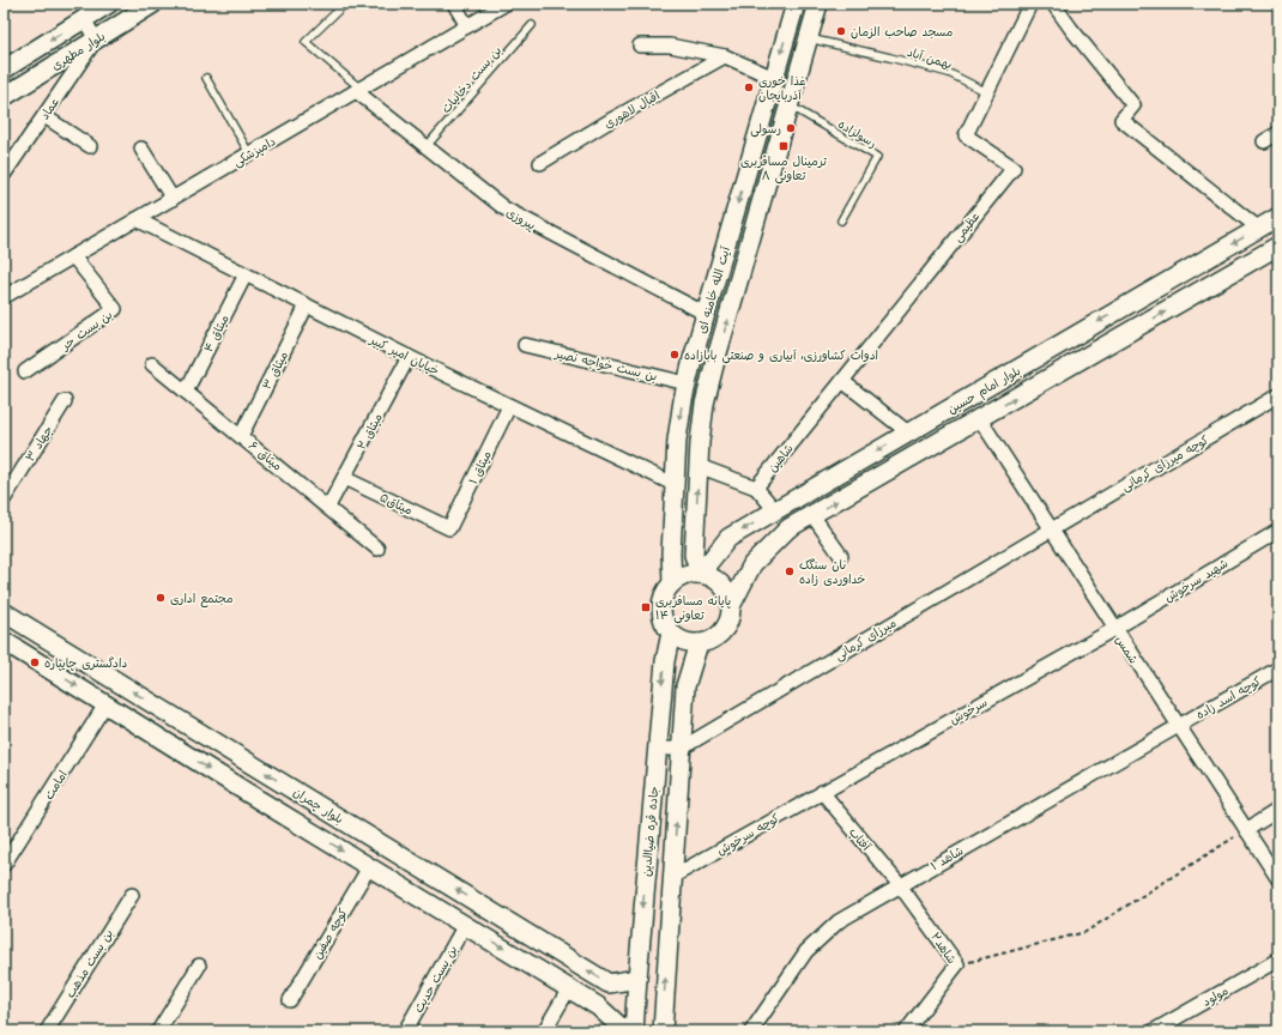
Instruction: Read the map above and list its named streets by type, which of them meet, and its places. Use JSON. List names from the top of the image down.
{
  "streets": {
    "street": [
      "بلوار مطهری",
      "عماد",
      "اقبال لاهوری",
      "دامپزشکی",
      "پیروزی",
      "عظیمی",
      "آیت الله خامنه ای",
      "بن بست حر",
      "میثاق ۴",
      "خیابان امیر کبیر",
      "بن بست خواجه نصیر",
      "میثاق ۳",
      "بلوار امام حسین",
      "میثاق ۲",
      "جهاد ۳",
      "میثاق ۶",
      "شاهین",
      "کوچه میرزای کرمانی",
      "میثاق ۱",
      "میثاق۵",
      "شهید سرخوش",
      "میرزای کرمانی",
      "شمس",
      "کوچه اسد زاده",
      "سرخوش",
      "امامت",
      "بلوار چمران",
      "جاده قره ضیاالدین",
      "کوچه سرخوش",
      "آفتاب",
      "شاهد ۱",
      "کوچه صفین",
      "شاهد۲",
      "بن بست مذهب",
      "بن بست حدیث",
      "مولود"
    ],
    "lane": ["بهمن آباد", "بن بست دخانیات", "رسولزاده"]
  },
  "crossings": [
    ["بلوار مطهری", "عماد"],
    ["بهمن آباد", "عظیمی"],
    ["بهمن آباد", "آیت الله خامنه ای"],
    ["بن بست دخانیات", "پیروزی"],
    ["رسولزاده", "آیت الله خامنه ای"],
    ["دامپزشکی", "پیروزی"],
    ["دامپزشکی", "بن بست حر"],
    ["دامپزشکی", "خیابان امیر کبیر"],
    ["پیروزی", "آیت الله خامنه ای"],
    ["عظیمی", "شاهین"],
    ["آیت الله خامنه ای", "خیابان امیر کبیر"],
    ["آیت الله خامنه ای", "بن بست خواجه نصیر"],
    ["آیت الله خامنه ای", "بلوار امام حسین"],
    ["آیت الله خامنه ای", "جاده قره ضیاالدین"],
    ["میثاق ۴", "خیابان امیر کبیر"],
    ["میثاق ۴", "میثاق ۶"],
    ["خیابان امیر کبیر", "میثاق ۳"],
    ["خیابان امیر کبیر", "میثاق ۲"],
    ["خیابان امیر کبیر", "میثاق ۱"],
    ["میثاق ۳", "میثاق ۶"],
    ["بلوار امام حسین", "شمس"],
    ["بلوار امام حسین", "جاده قره ضیاالدین"],
    ["میثاق ۲", "میثاق ۶"],
    ["میثاق ۲", "میثاق۵"],
    ["کوچه میرزای کرمانی", "میرزای کرمانی"],
    ["کوچه میرزای کرمانی", "شمس"],
    ["میثاق ۱", "میثاق۵"],
    ["شهید سرخوش", "شمس"],
    ["شهید سرخوش", "سرخوش"],
    ["میرزای کرمانی", "شمس"],
    ["میرزای کرمانی", "جاده قره ضیاالدین"],
    ["شمس", "کوچه اسد زاده"],
    ["شمس", "سرخوش"],
    ["شمس", "شاهد ۱"],
    ["کوچه اسد زاده", "شاهد ۱"],
    ["سرخوش", "کوچه سرخوش"],
    ["سرخوش", "آفتاب"],
    ["بلوار چمران", "جاده قره ضیاالدین"],
    ["جاده قره ضیاالدین", "کوچه سرخوش"],
    ["کوچه سرخوش", "آفتاب"],
    ["آفتاب", "شاهد ۱"],
    ["آفتاب", "شاهد۲"],
    ["شاهد ۱", "شاهد۲"]
  ],
  "places": {
    "other": [
      "مسجد صاحب الزمان",
      "غذا خوری آذربایجان",
      "رسولی",
      "ادوات کشاورزی، آبیاری و صنعتی بابازاده",
      "نان سنگک خداوردی زاده",
      "مجتمع اداری",
      "دادگستری چایپاره"
    ],
    "transit": ["ترمینال مسافربری تعاونی ۸", "پایانه مسافربری تعاونی ۱۴"]
  }
}
